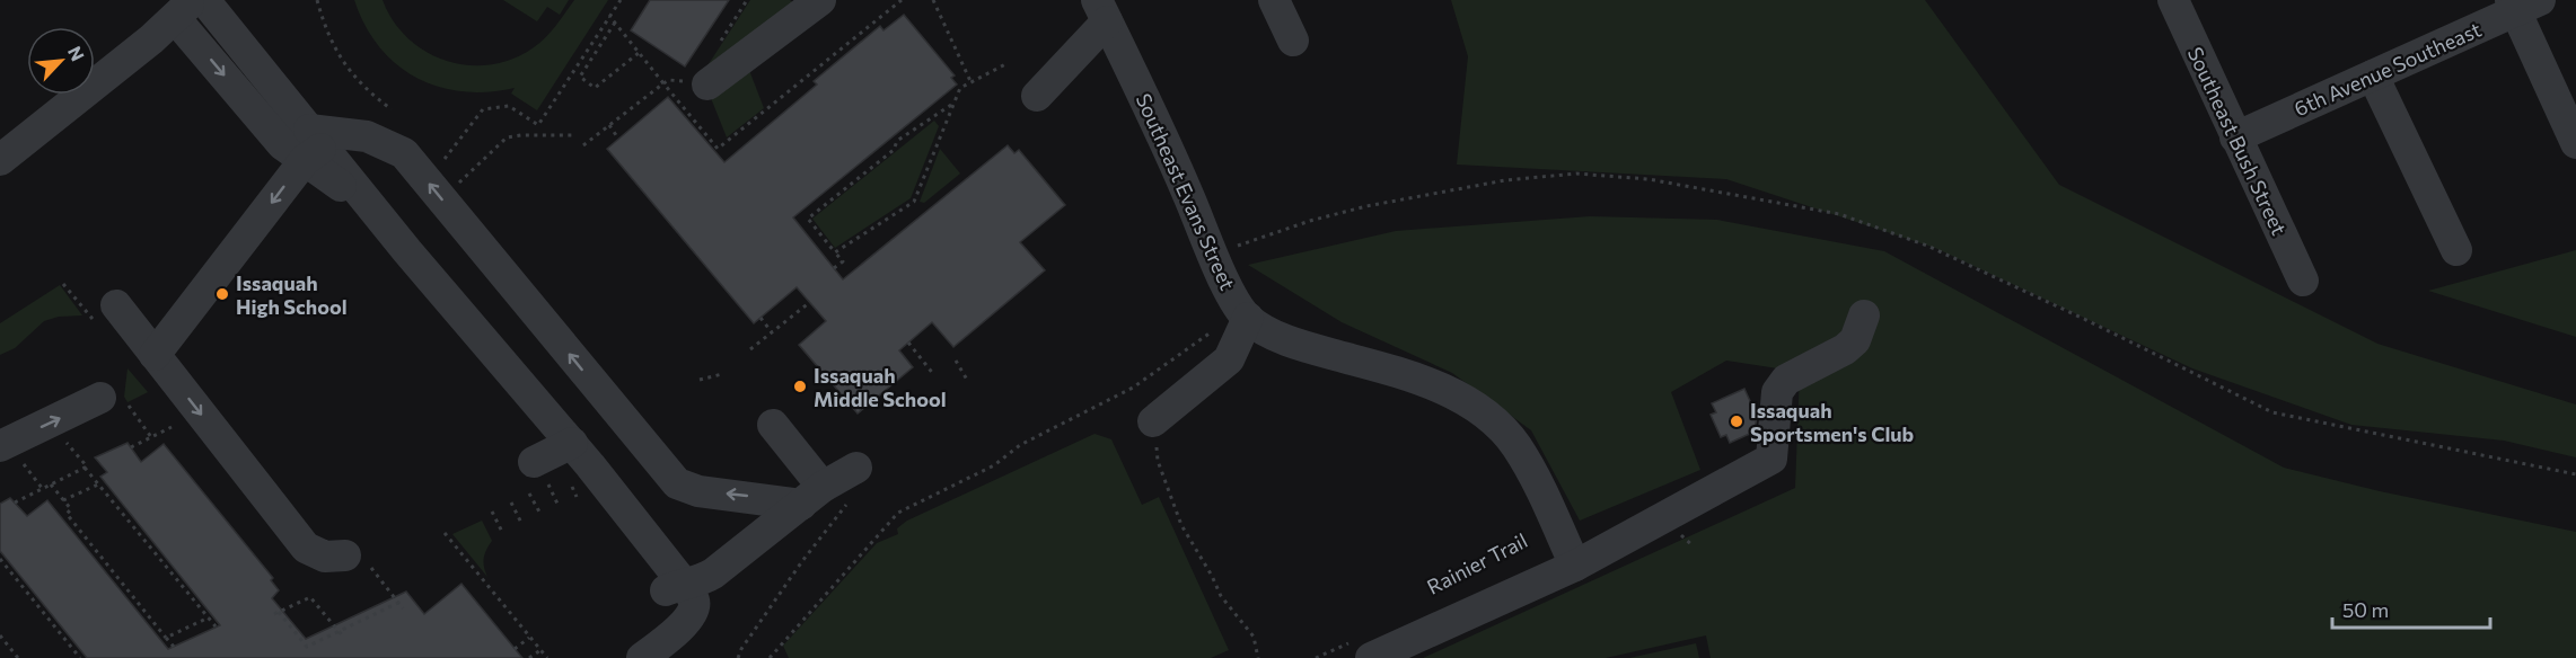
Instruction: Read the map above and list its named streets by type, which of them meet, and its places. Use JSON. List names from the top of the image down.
{
  "streets": {
    "street": ["6th Avenue Southeast", "Southeast Bush Street", "Southeast Evans Street"]
  },
  "crossings": [
    ["6th Avenue Southeast", "Southeast Bush Street"]
  ],
  "places": ["Issaquah High School", "Issaquah Middle School", "Issaquah Sportsmen's Club"],
  "scale_bar": "50 m",
  "north": "top right"
}
